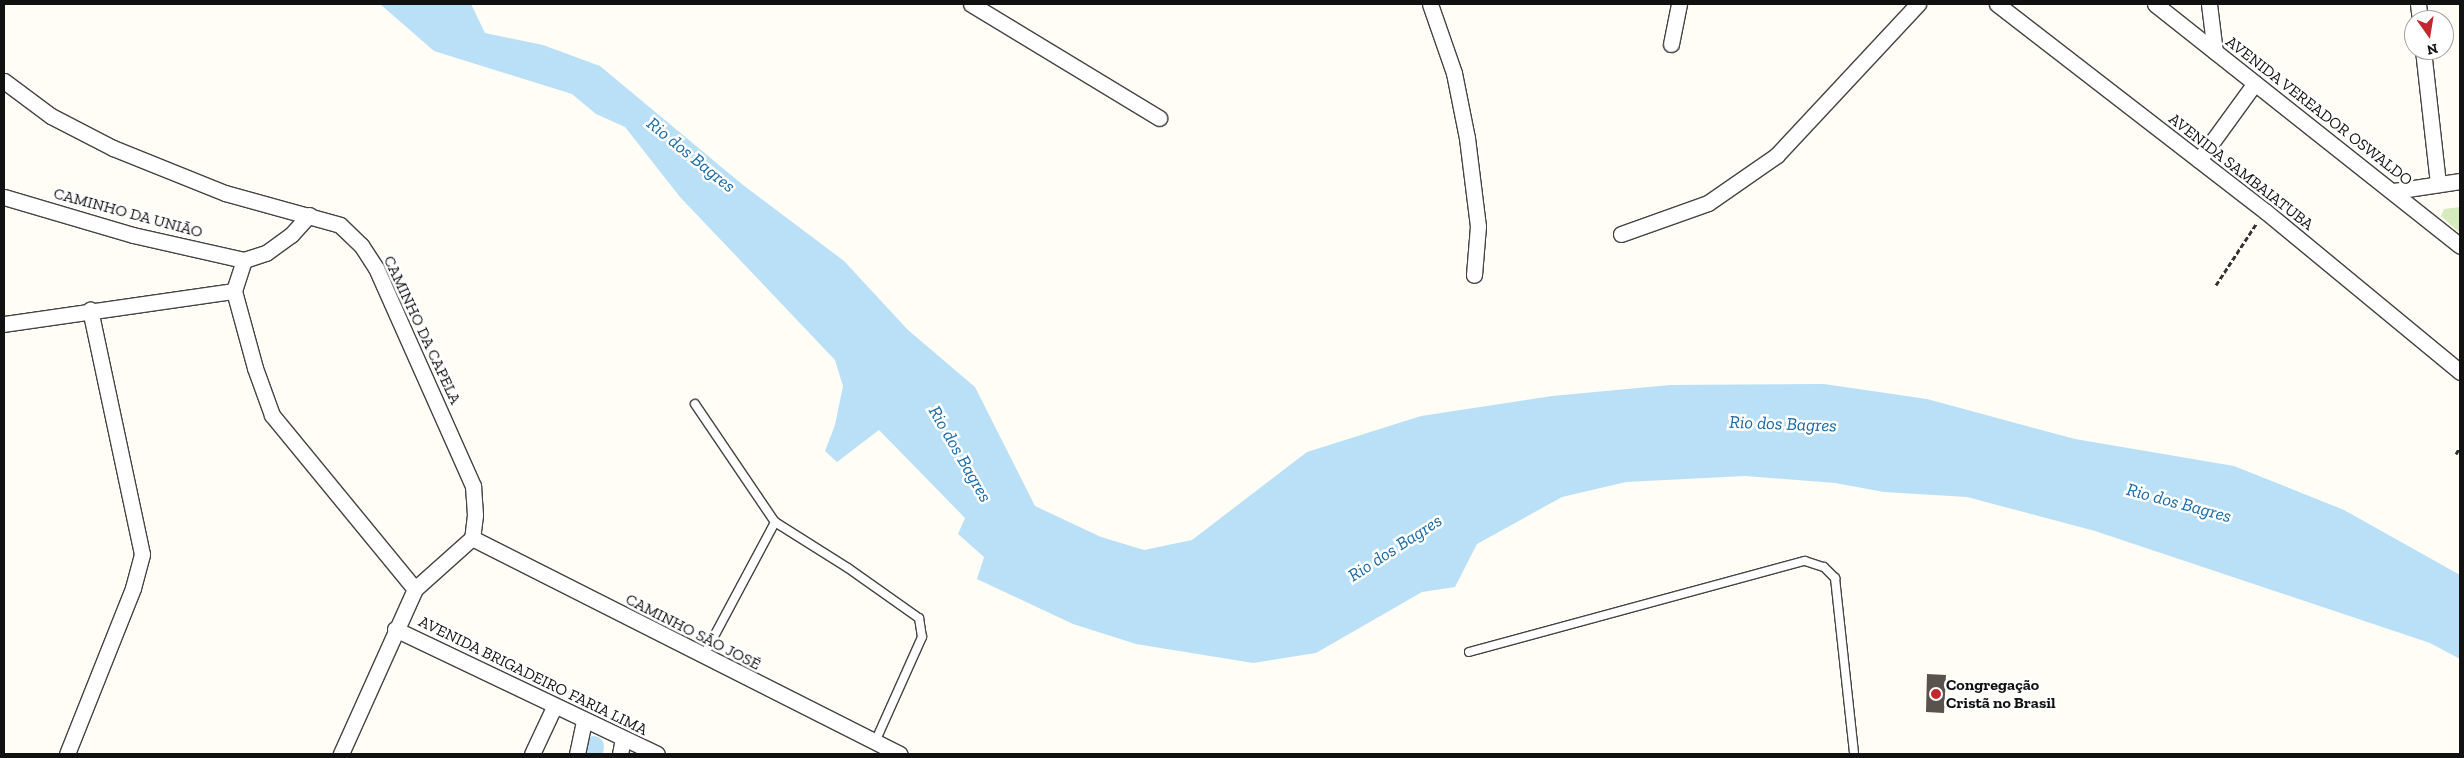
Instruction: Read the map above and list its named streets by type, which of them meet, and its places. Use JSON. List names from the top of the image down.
{
  "streets": {
    "street": [
      "AVENIDA VEREADOR OSWALDO",
      "AVENIDA SAMBAIATUBA",
      "CAMINHO DA UNIÃO",
      "CAMINHO DA CAPELA",
      "CAMINHO SÃO JOSÉ",
      "AVENIDA BRIGADEIRO FARIA LIMA"
    ]
  },
  "crossings": [
    ["CAMINHO DA CAPELA", "CAMINHO SÃO JOSÉ"]
  ],
  "water": ["Rio dos Bagres"],
  "places": ["Congregação Cristã no Brasil"],
  "north": "bottom"
}
